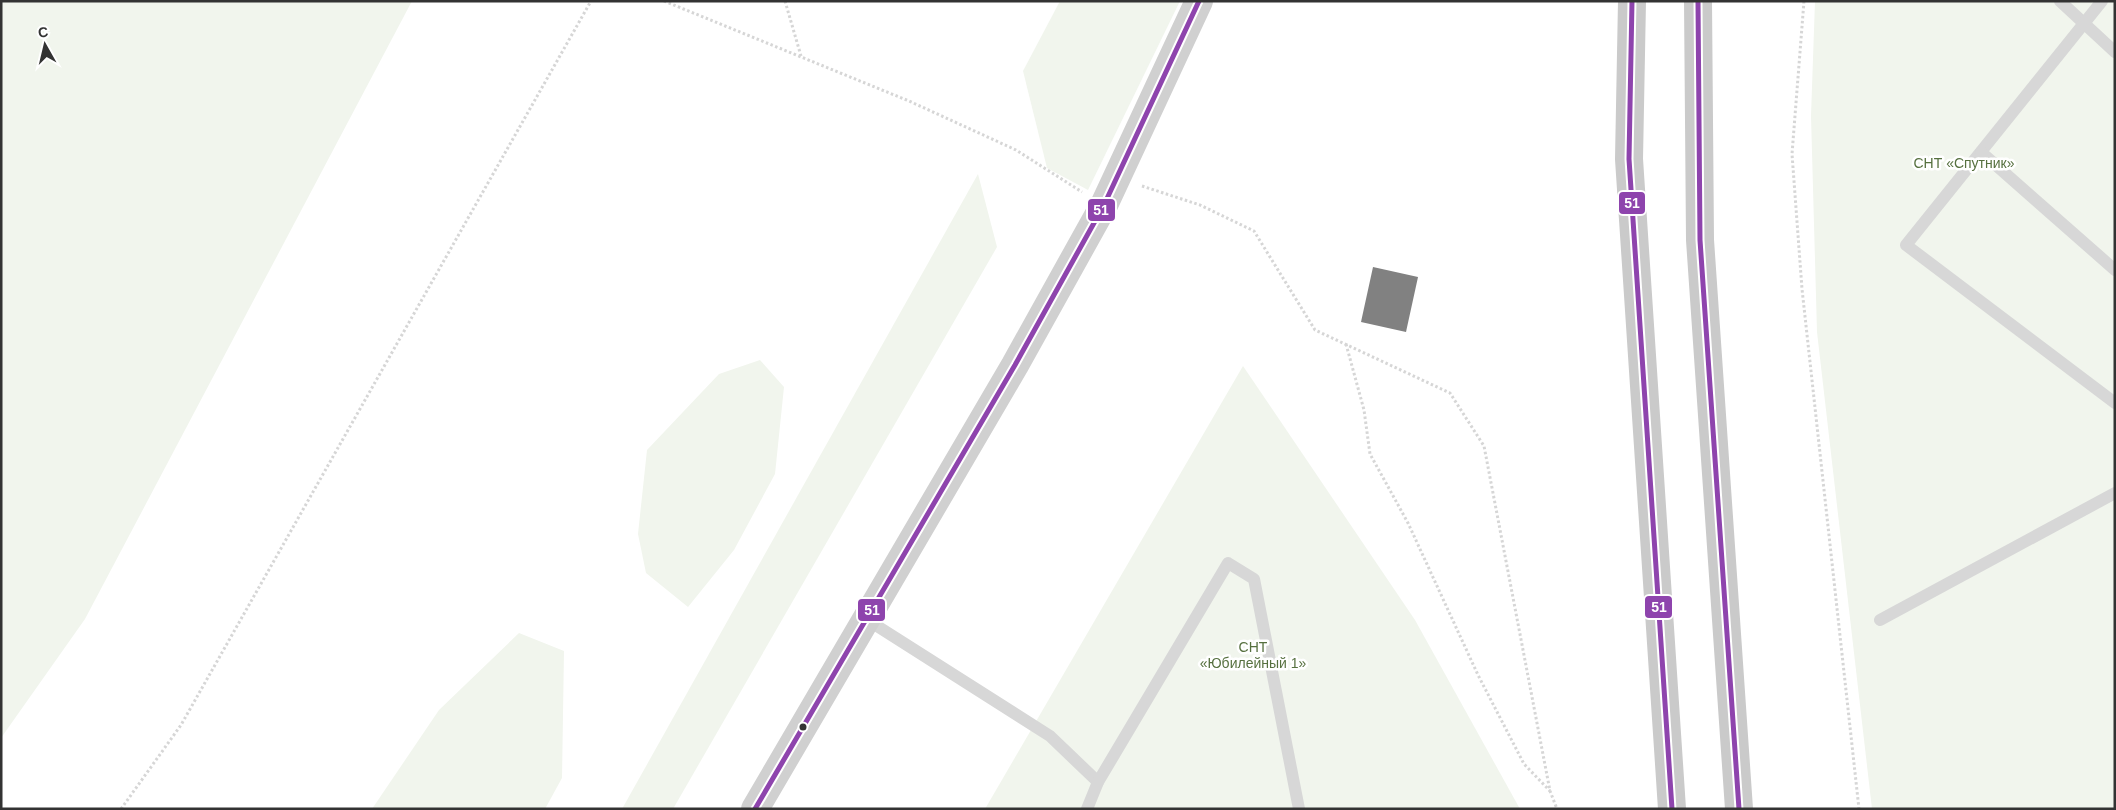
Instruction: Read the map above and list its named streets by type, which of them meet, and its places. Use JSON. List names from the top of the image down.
{
  "parks": ["СНТ «Спутник»", "СНТ «Юбилейный 1»"],
  "lines": ["transit line 51"],
  "north": "top"
}
